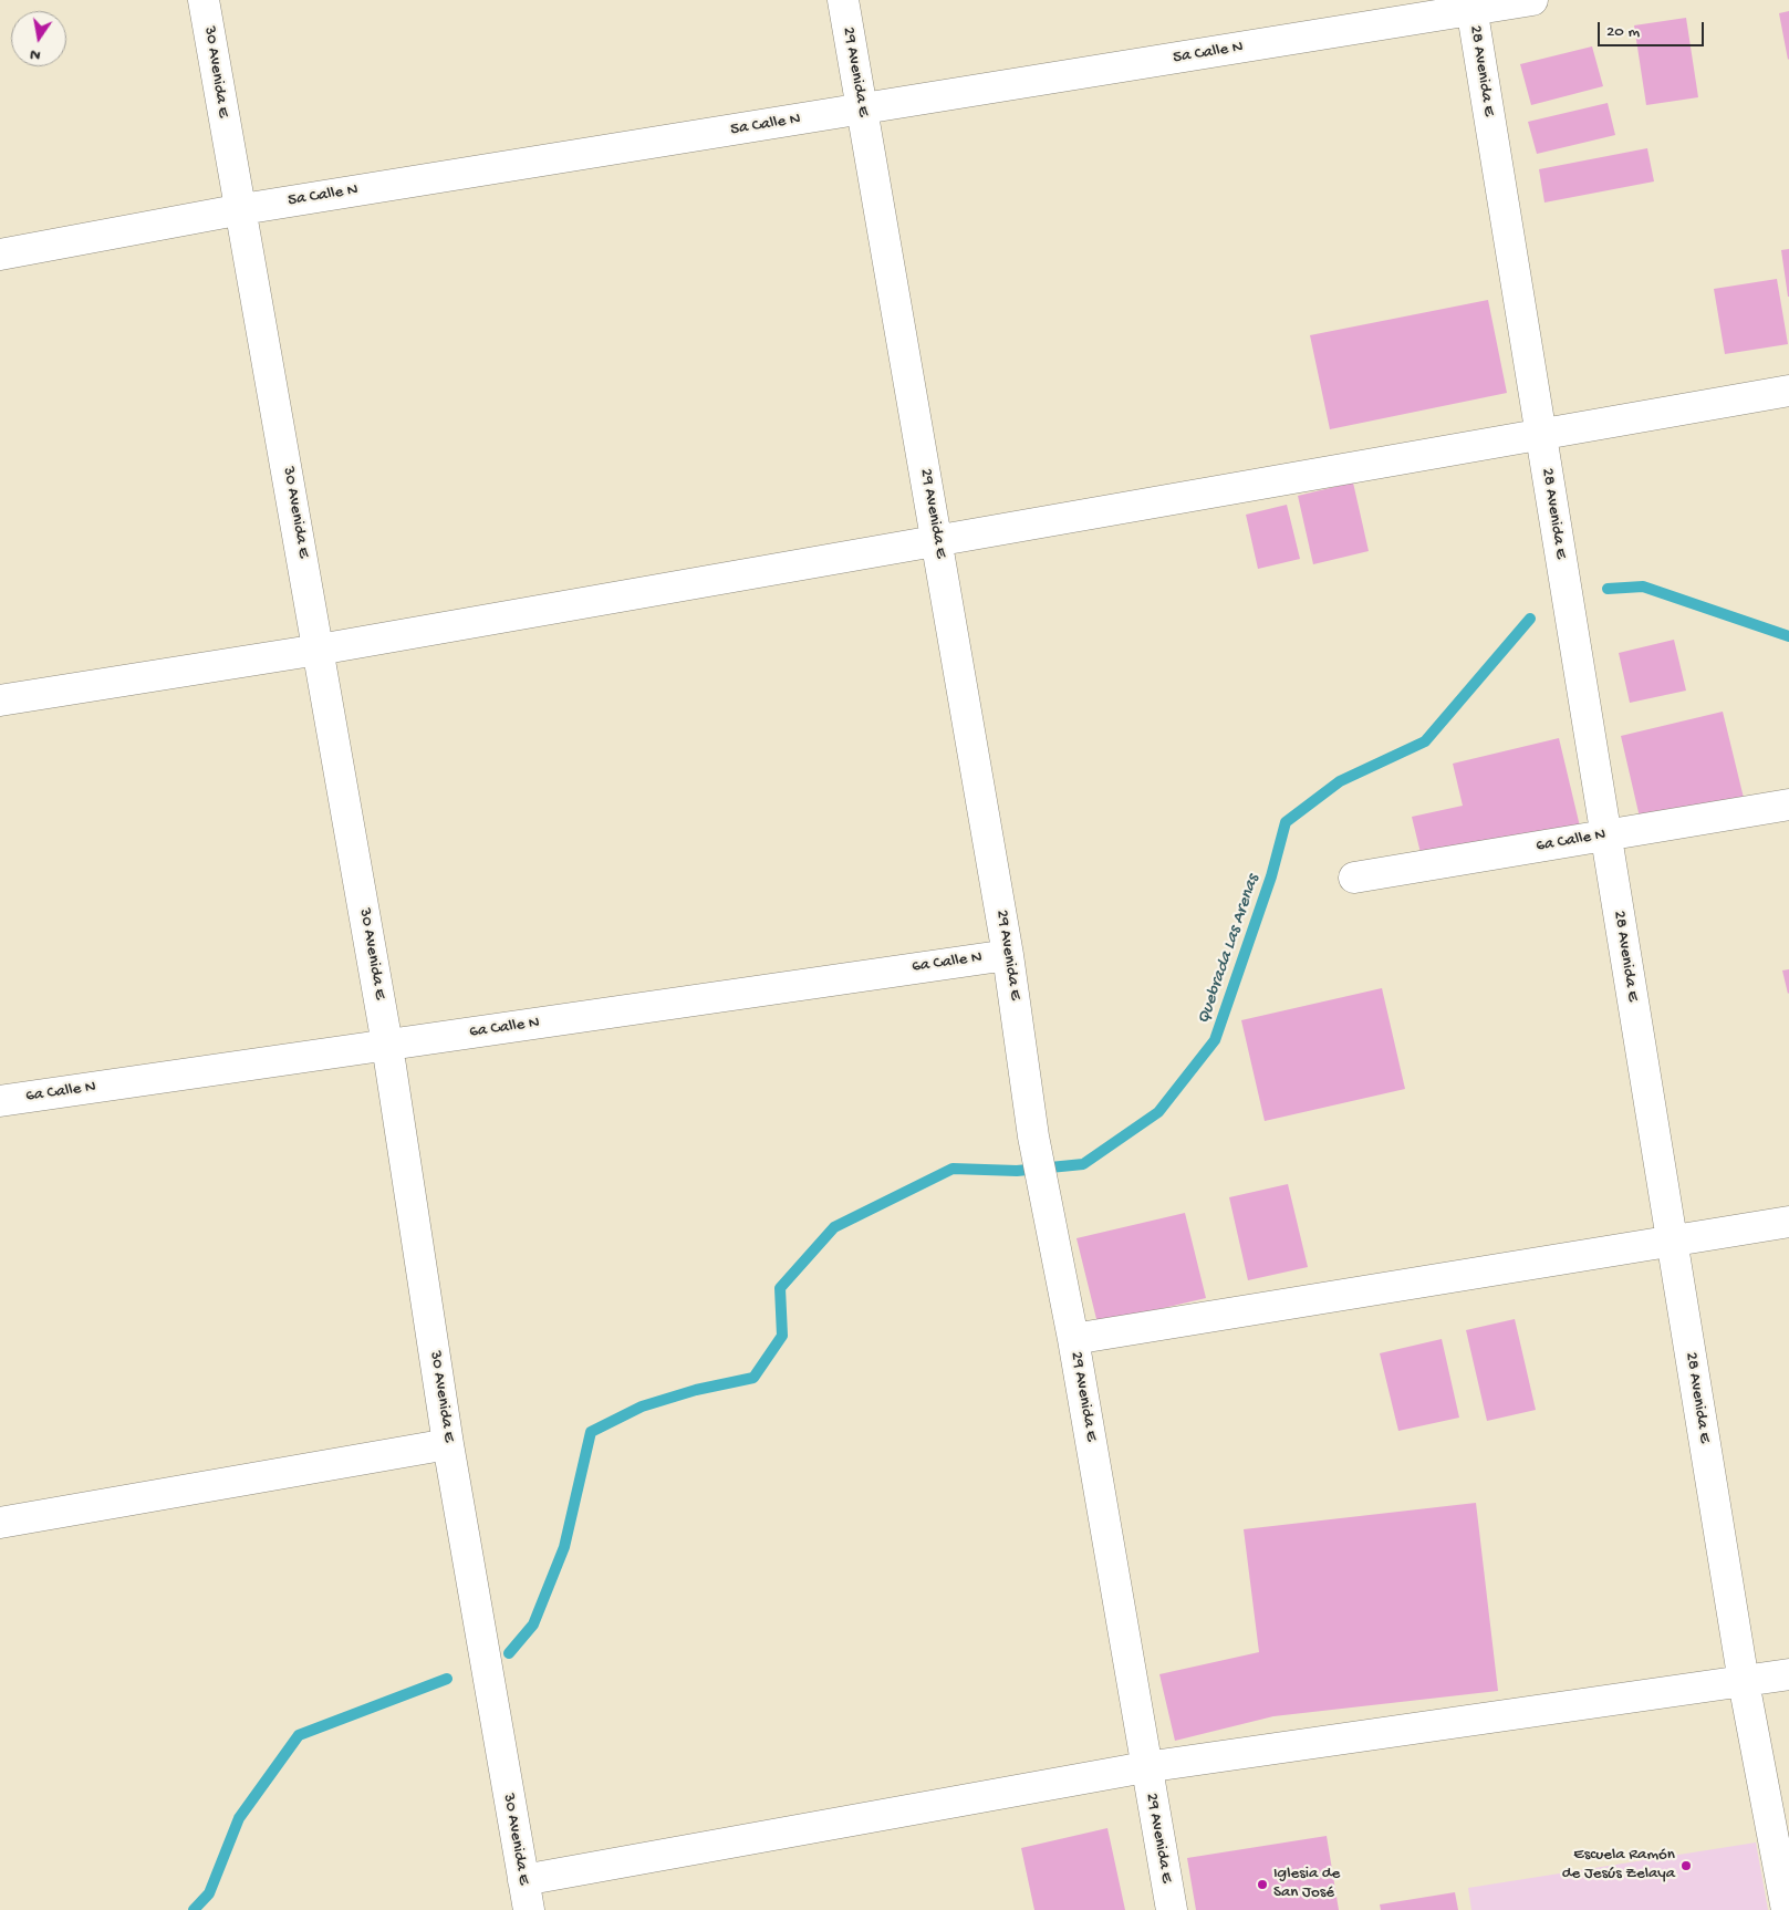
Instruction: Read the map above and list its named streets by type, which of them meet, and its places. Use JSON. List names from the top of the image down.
{
  "streets": {
    "street": [
      "5a Calle N",
      "28 Avenida E",
      "30 Avenida E",
      "29 Avenida E",
      "6a Calle N"
    ]
  },
  "crossings": [
    ["5a Calle N", "28 Avenida E"],
    ["5a Calle N", "30 Avenida E"],
    ["5a Calle N", "29 Avenida E"],
    ["28 Avenida E", "6a Calle N"],
    ["30 Avenida E", "6a Calle N"],
    ["29 Avenida E", "6a Calle N"]
  ],
  "water": ["Quebrada Las Arenas"],
  "places": ["Escuela Ramón de Jesús Zelaya", "Iglesia de San José"],
  "scale_bar": "20 m",
  "north": "bottom"
}
